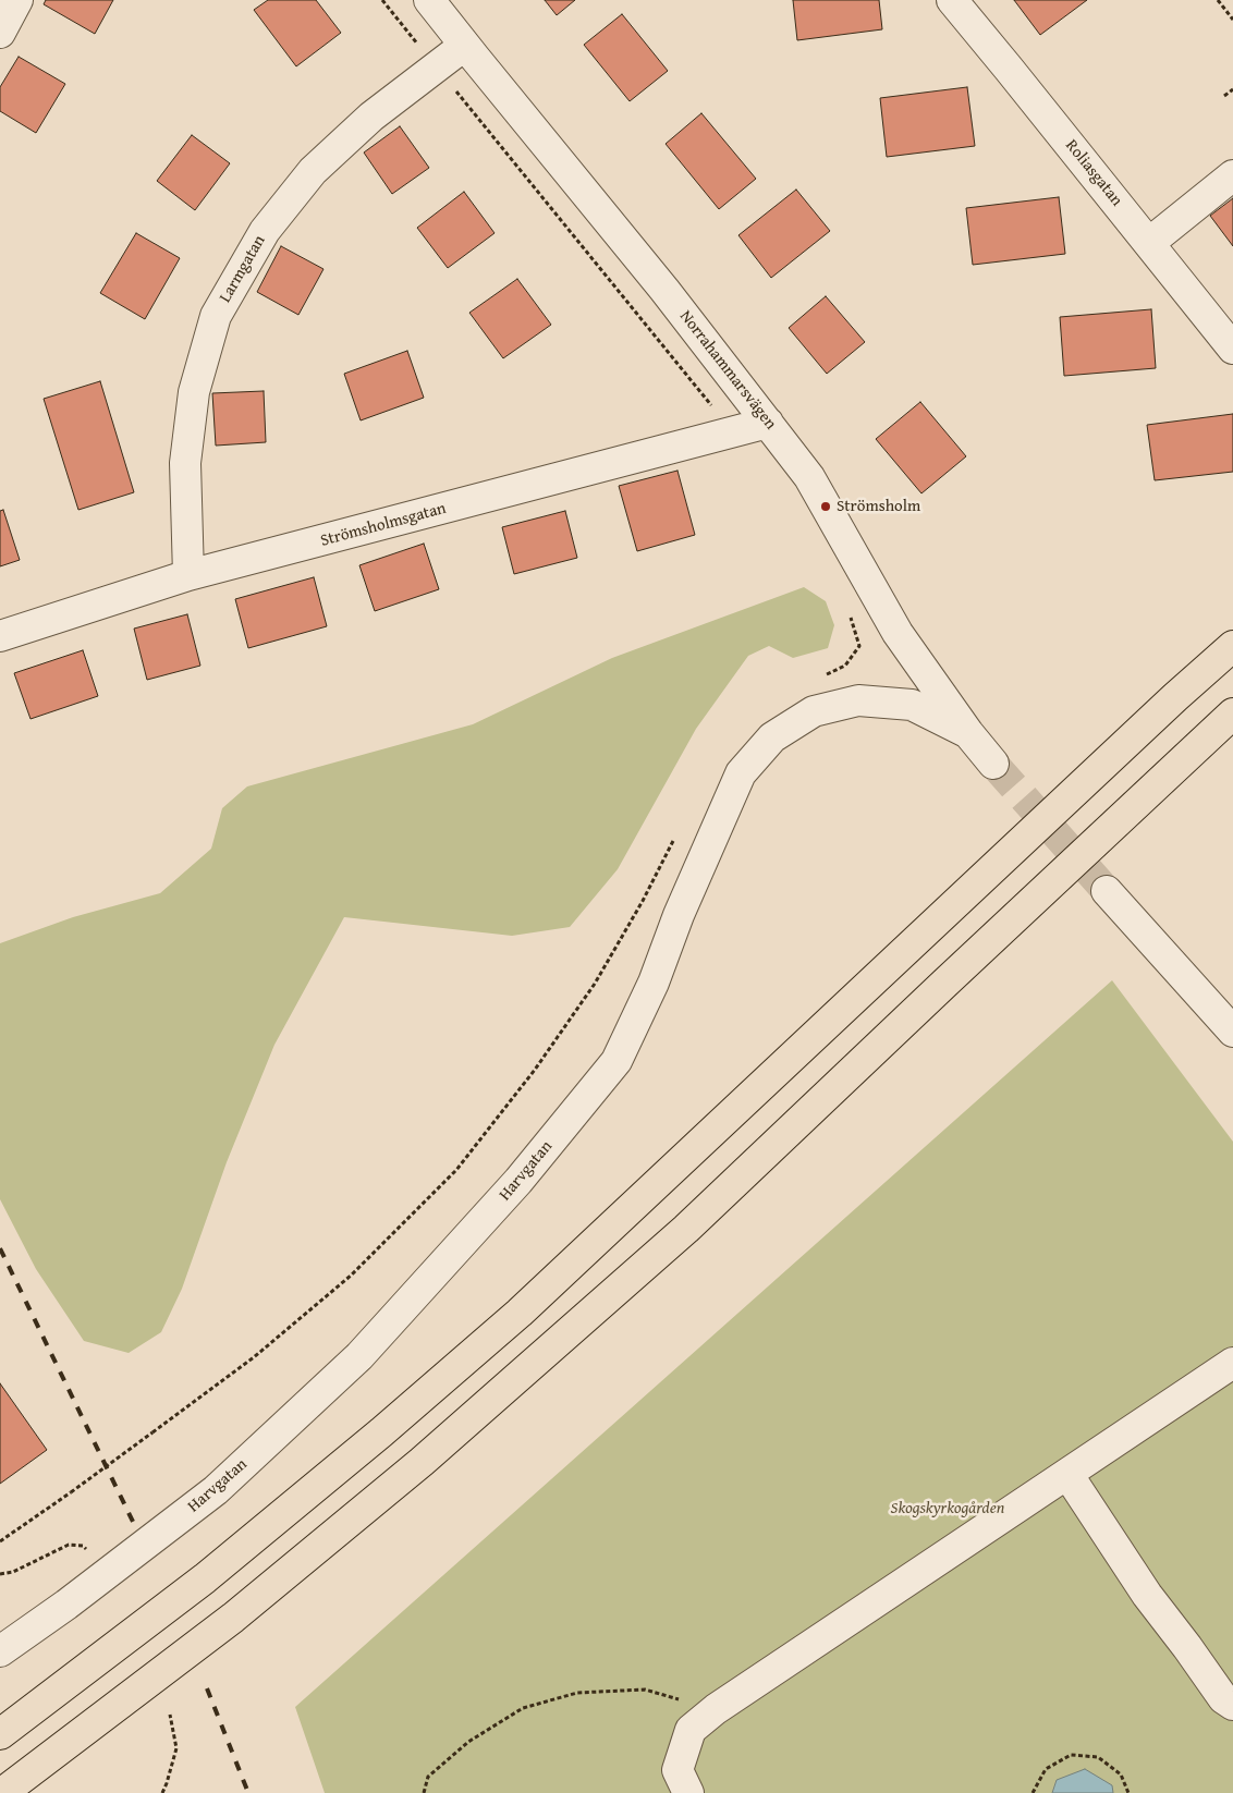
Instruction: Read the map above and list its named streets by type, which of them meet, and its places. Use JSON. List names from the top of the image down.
{
  "streets": {
    "street": [
      "Roliasgatan",
      "Larmgatan",
      "Norrahammarsvägen",
      "Strömsholmsgatan",
      "Harvgatan"
    ]
  },
  "crossings": [
    ["Larmgatan", "Norrahammarsvägen"],
    ["Larmgatan", "Strömsholmsgatan"],
    ["Norrahammarsvägen", "Strömsholmsgatan"],
    ["Norrahammarsvägen", "Harvgatan"]
  ],
  "parks": ["Skogskyrkogården"],
  "places": ["Strömsholm"]
}
